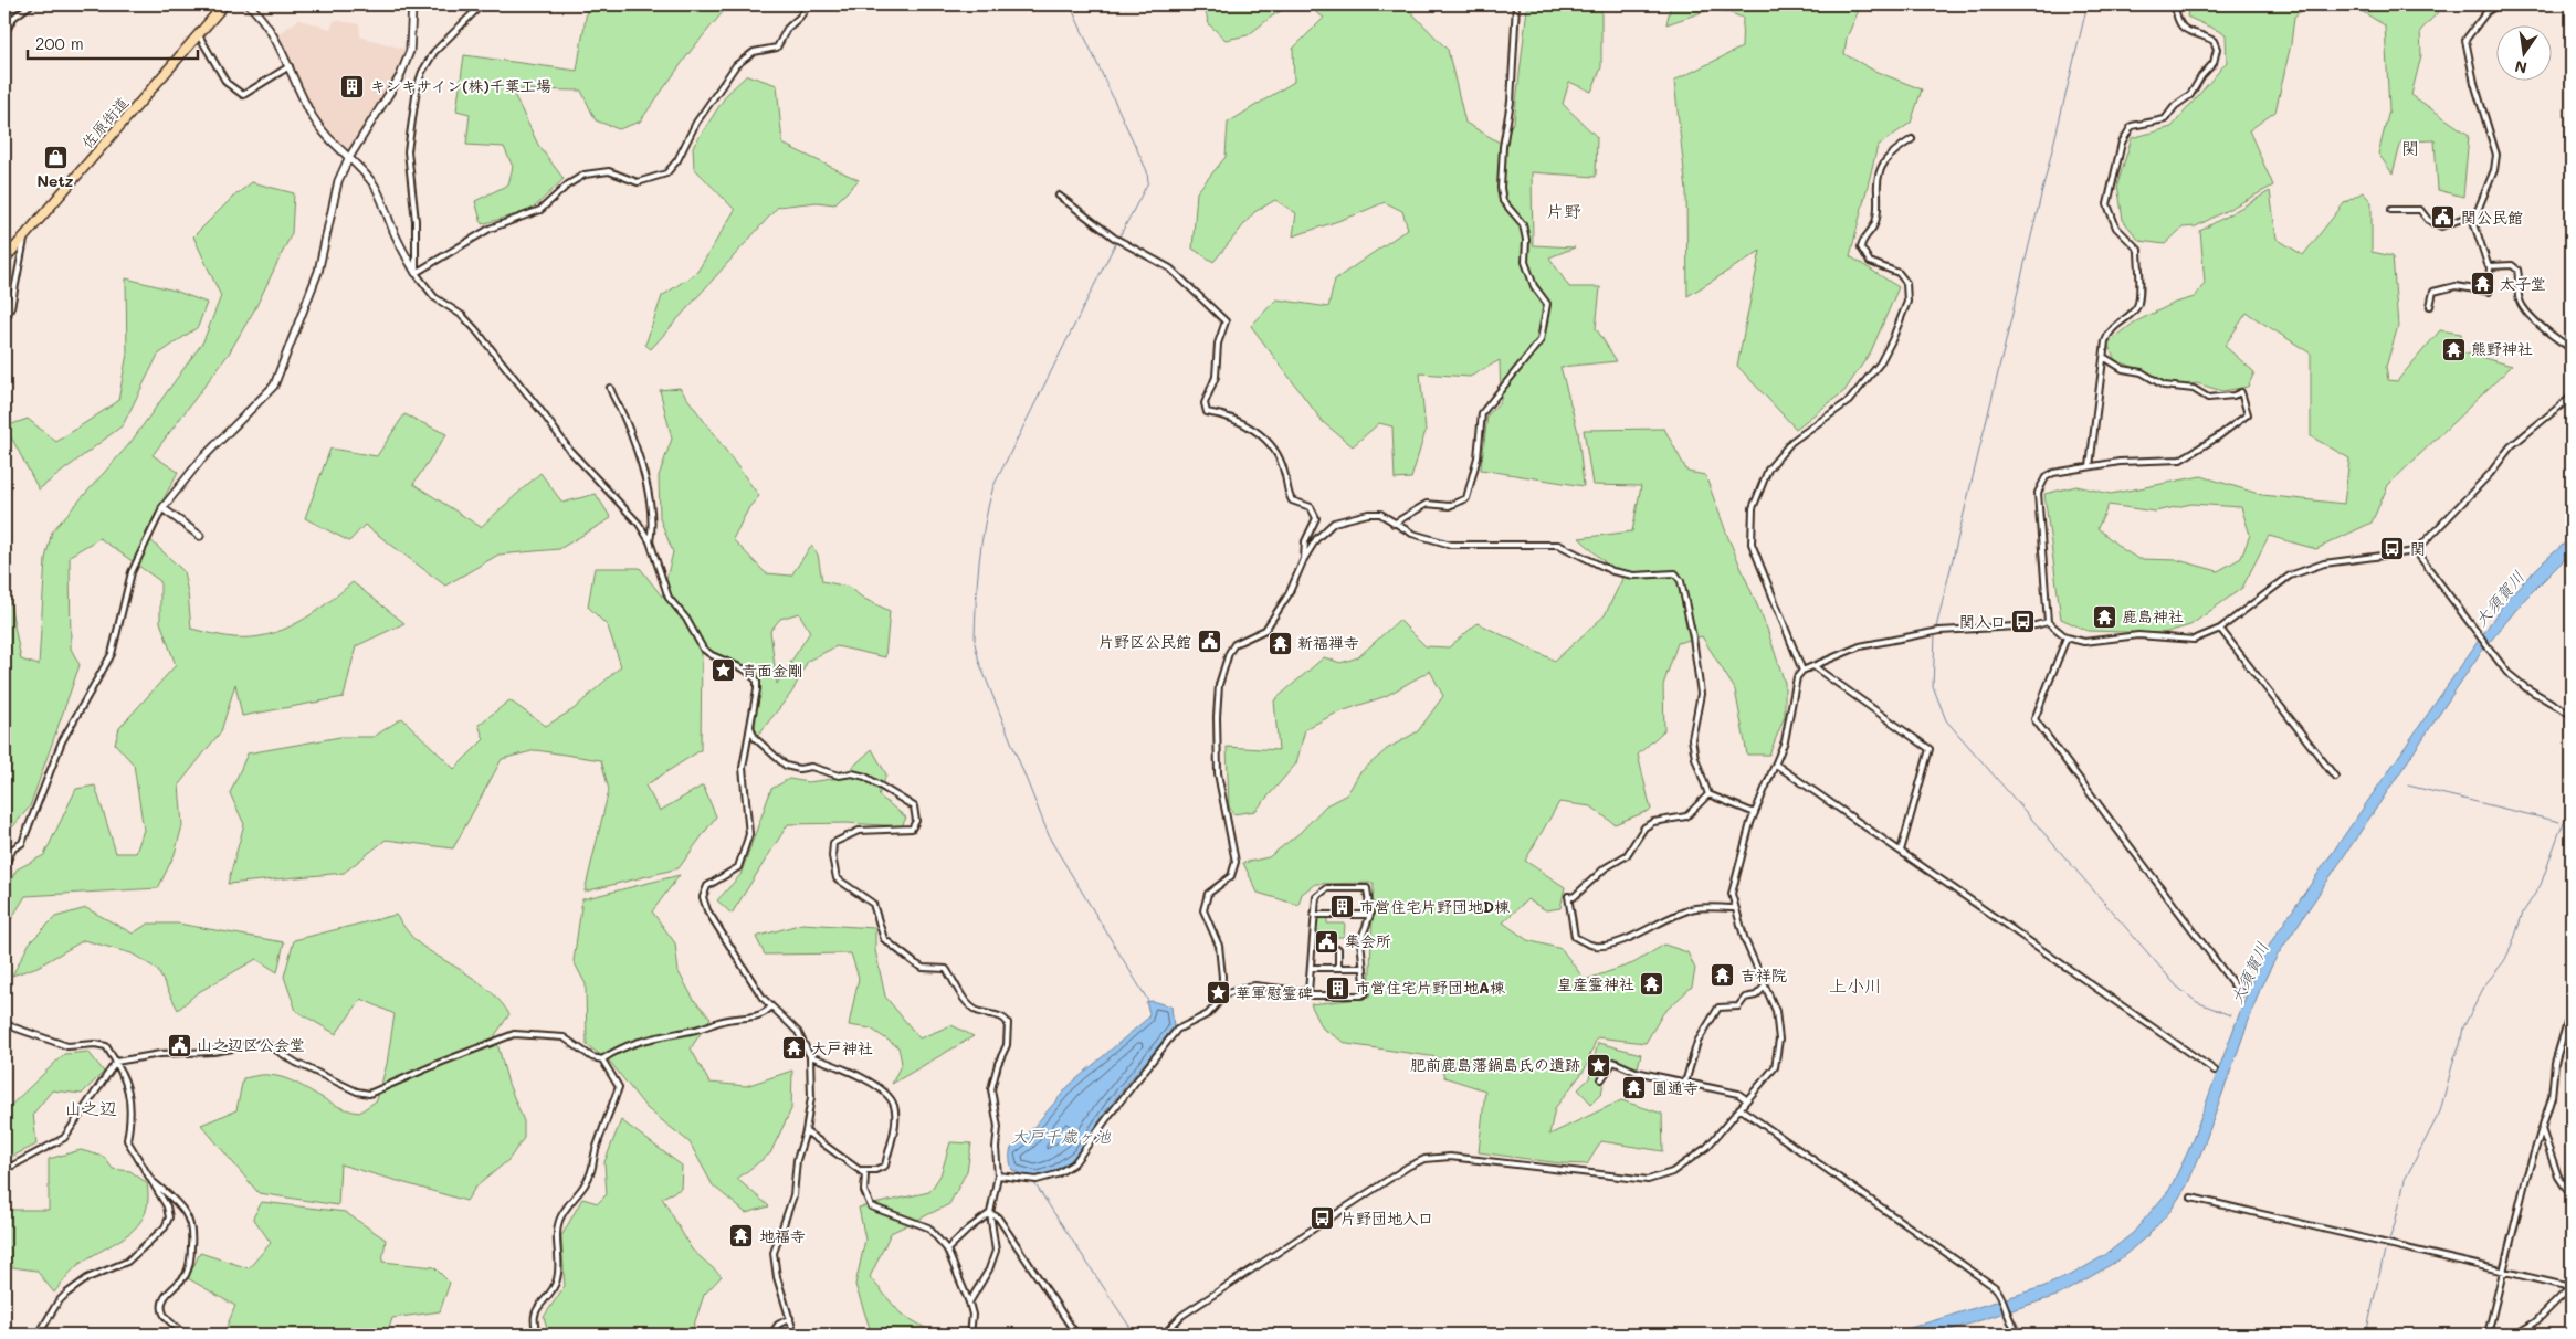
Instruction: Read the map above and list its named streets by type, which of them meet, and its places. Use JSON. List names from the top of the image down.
{
  "streets": {
    "highway": ["佐原街道"]
  },
  "districts": [
    "関",
    "片野",
    "上小川",
    "山之辺"
  ],
  "water": ["大須賀川", "大戸千歳ヶ池"],
  "places": {
    "building": ["キンキサイン(株)千葉工場", "市営住宅片野団地D棟", "市営住宅片野団地A棟"],
    "shop": ["Netz"],
    "public building": [
      "関公民館",
      "片野区公民館",
      "集会所",
      "山之辺区公会堂"
    ],
    "temple": [
      "太子堂",
      "熊野神社",
      "鹿島神社",
      "新福禅寺",
      "吉祥院",
      "皇産霊神社",
      "大戸神社",
      "圓通寺",
      "地福寺"
    ],
    "bus stop": ["関", "関入口", "片野団地入口"],
    "place": ["青面金剛", "華軍慰霊碑", "肥前鹿島藩鍋島氏の遺跡"]
  },
  "scale_bar": "200 m",
  "north": "bottom"
}
